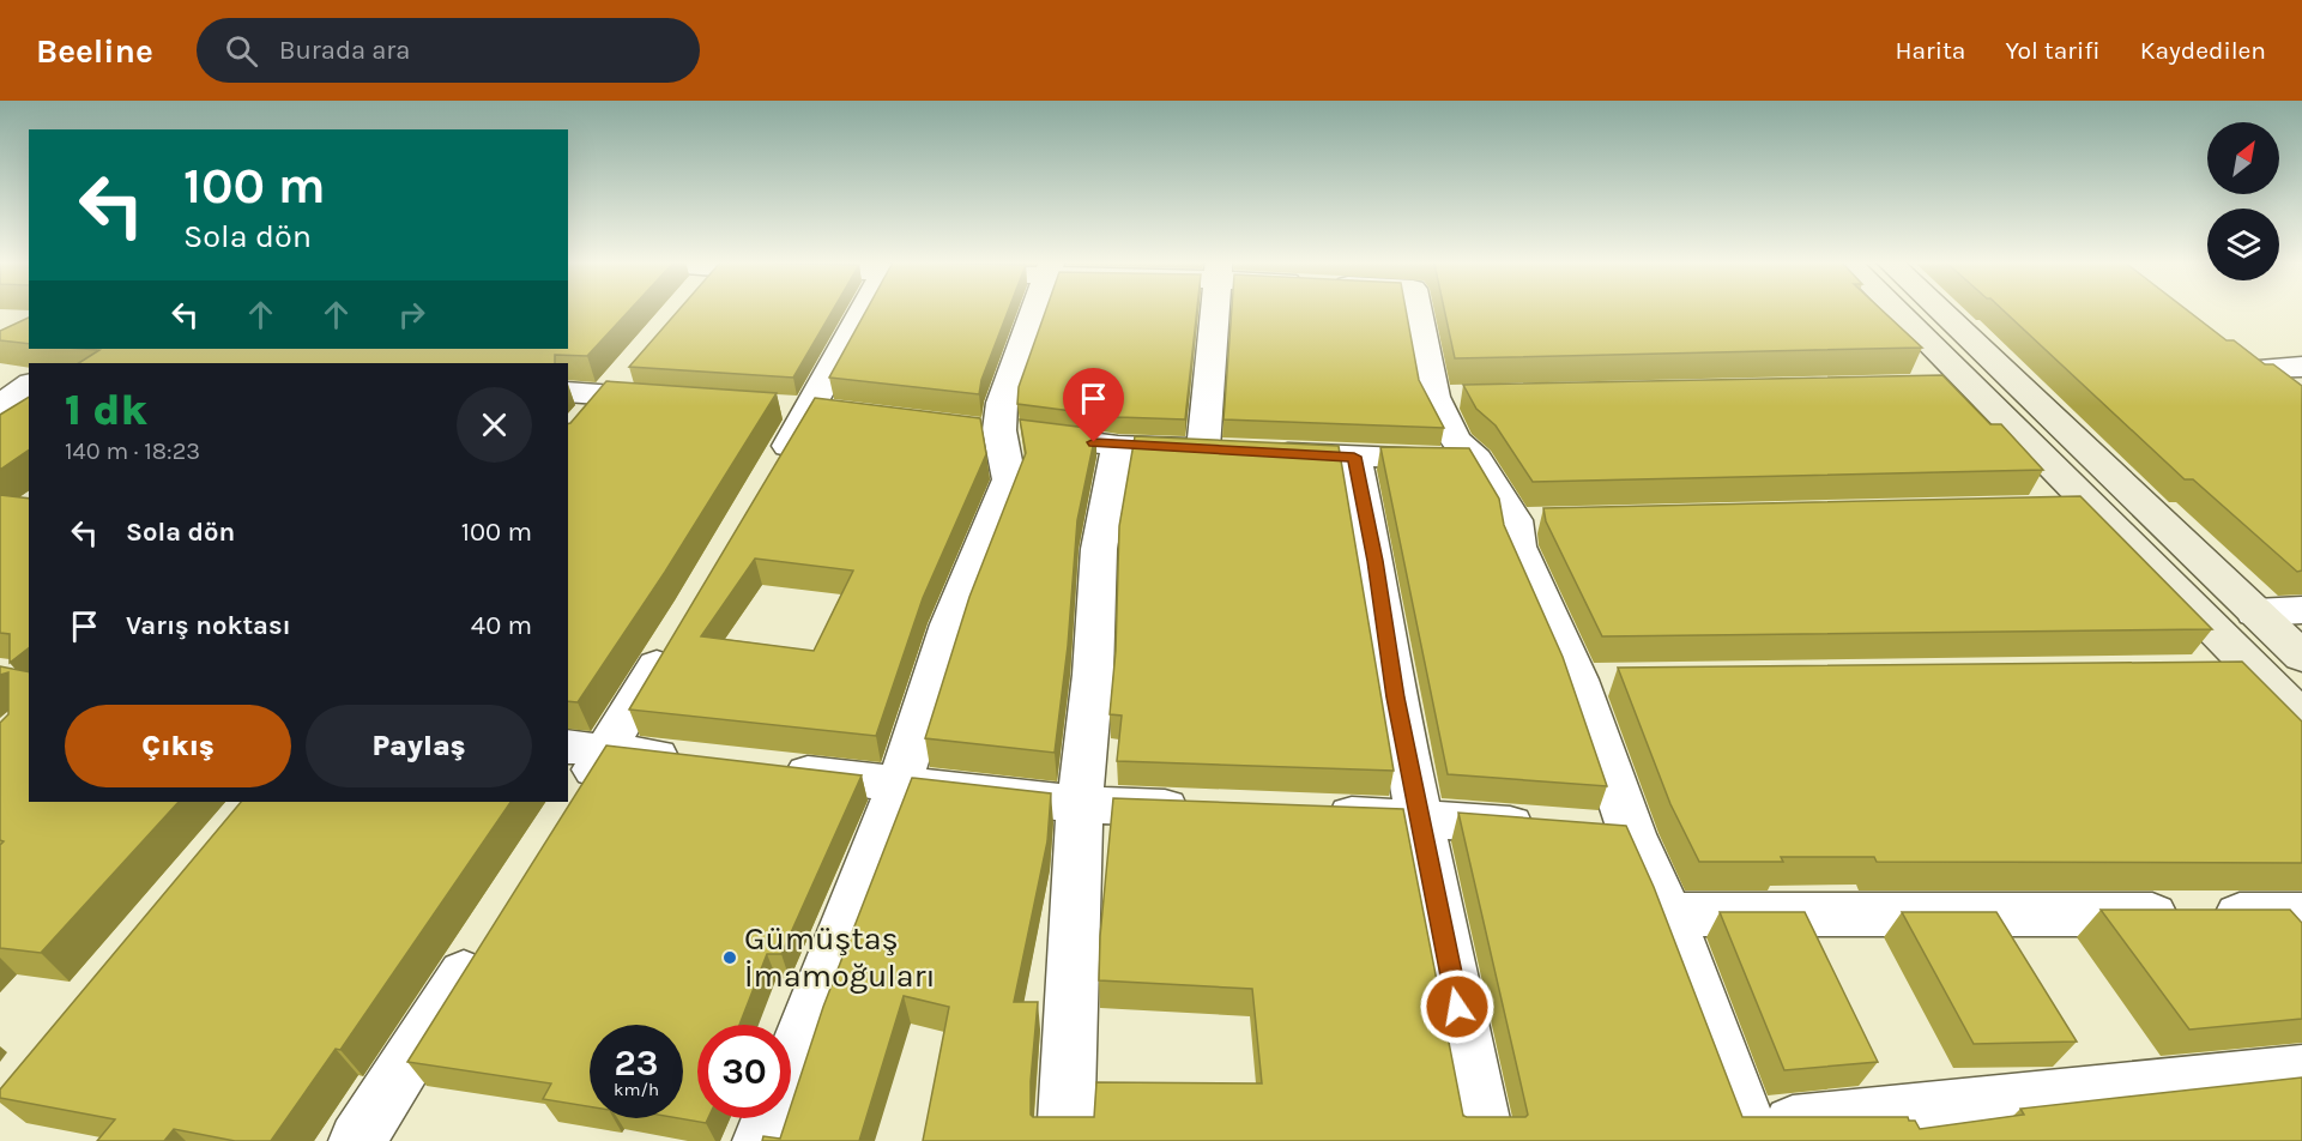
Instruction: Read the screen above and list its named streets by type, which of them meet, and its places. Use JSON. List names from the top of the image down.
{
  "places": ["Gümüştaş İmamoğuları"],
  "north": "top right",
  "page": {
    "header": "Beeline",
    "search": "Burada ara",
    "nav": ["Harita", "Yol tarifi", "Kaydedilen"],
    "turn": ["100 m", "Sola dön"],
    "heading": ["1 dk", "140 m · 18:23"],
    "list": [
      {
        "name": "Sola dön",
        "value": "100 m"
      },
      {
        "name": "Varış noktası",
        "value": "40 m"
      }
    ],
    "buttons": ["Çıkış", "Paylaş"],
    "speed": "23 km/h",
    "limit": "30"
  }
}
